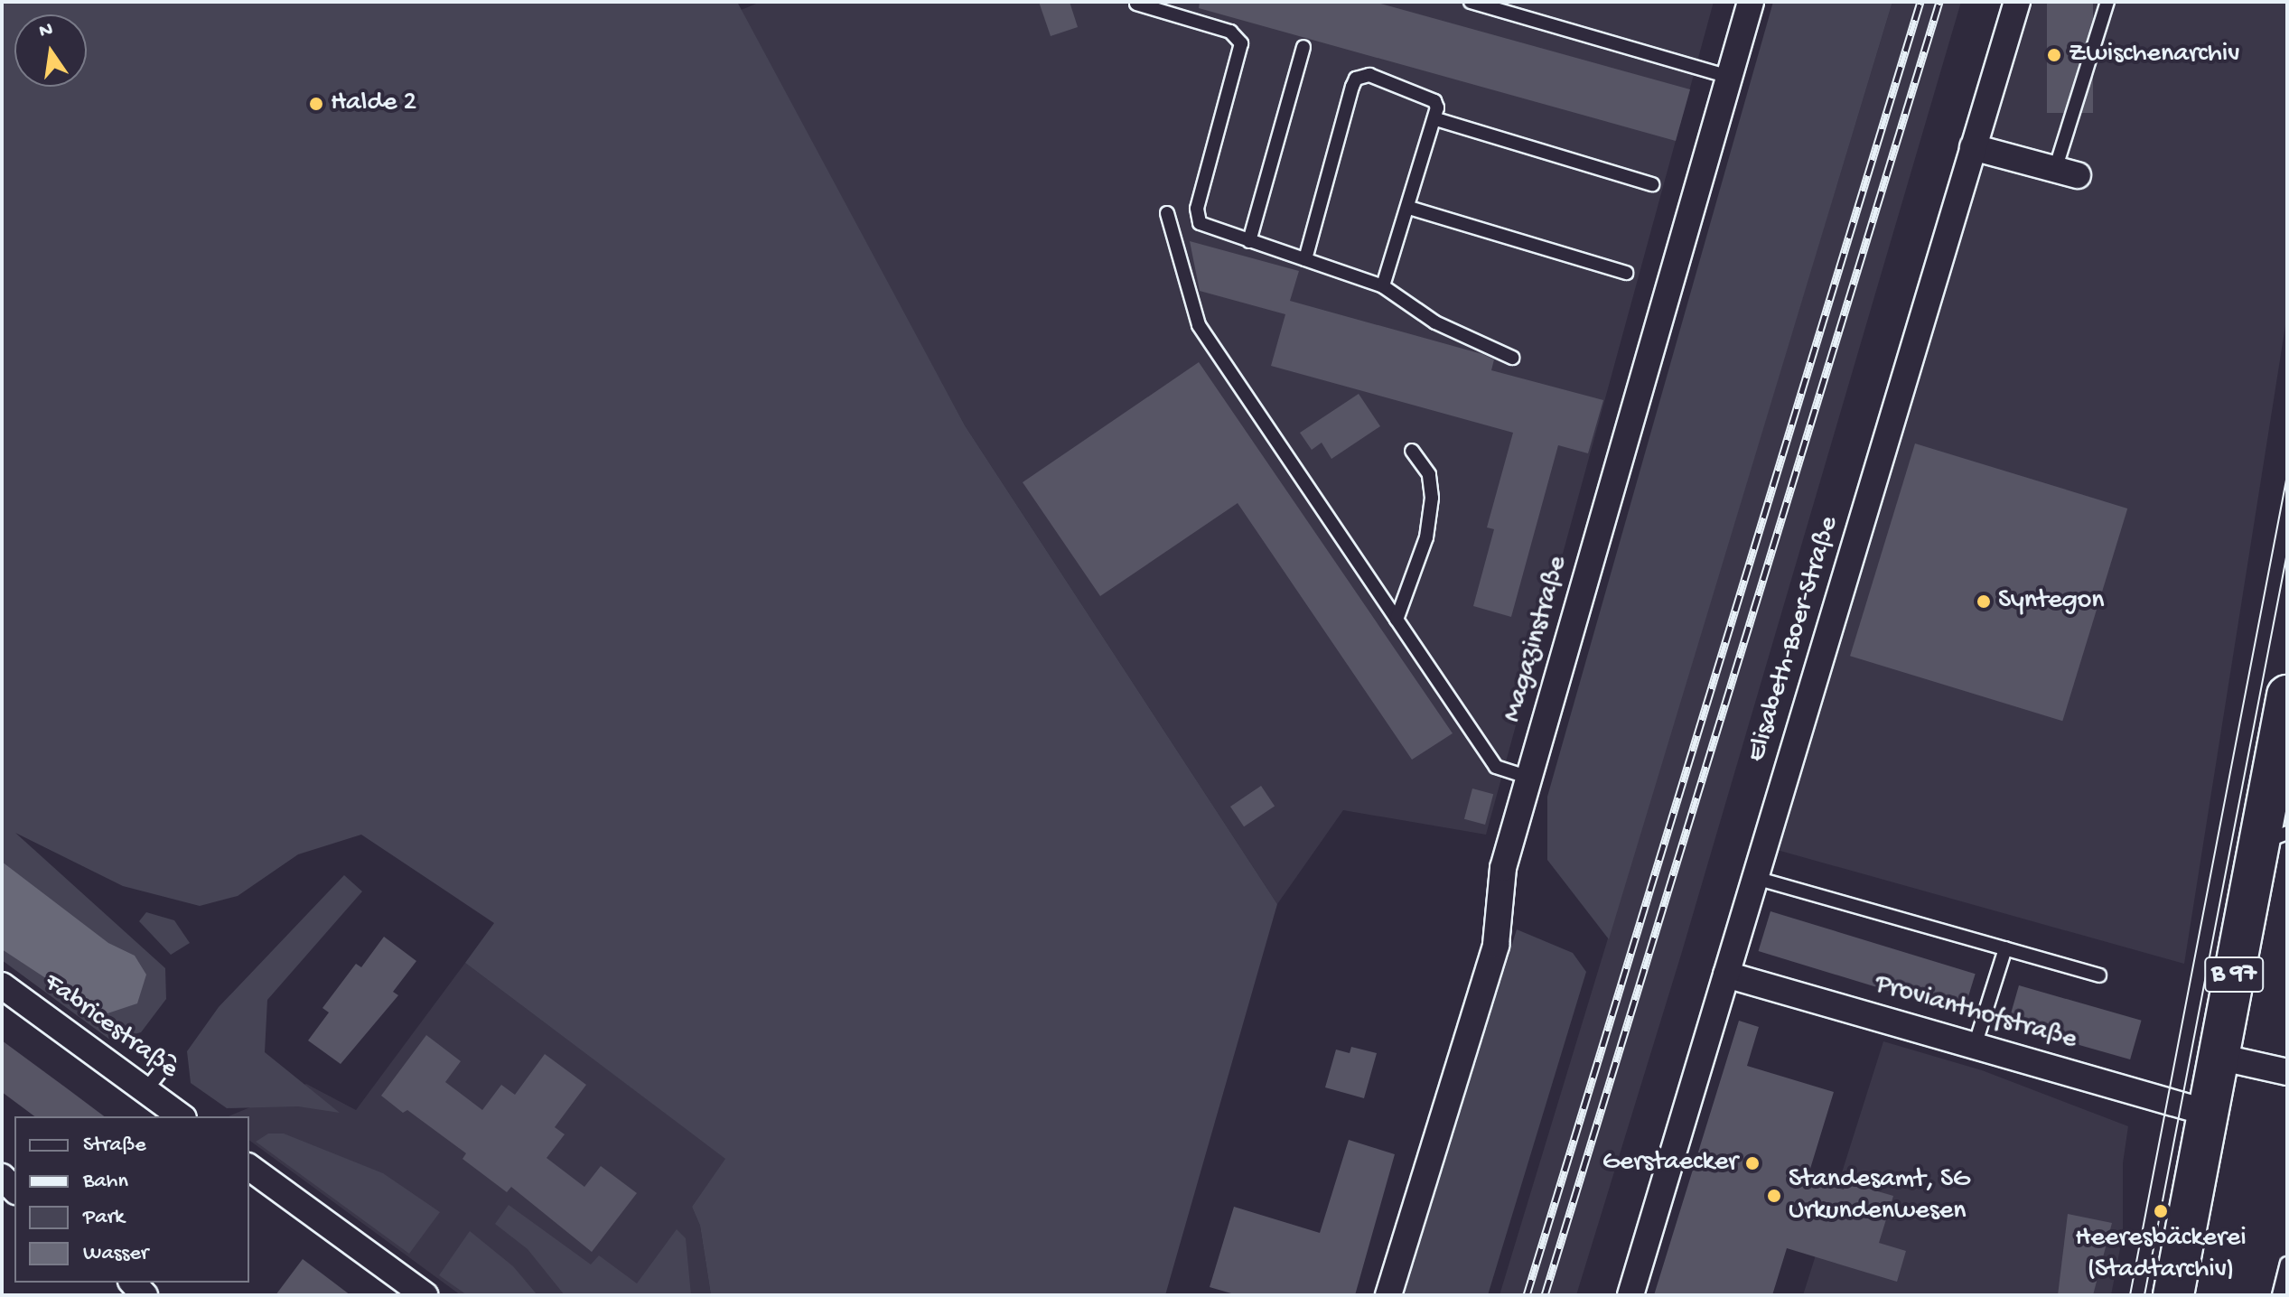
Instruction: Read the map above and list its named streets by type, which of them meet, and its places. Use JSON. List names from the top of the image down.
{
  "streets": {
    "main road": ["B 97"],
    "street": [
      "Magazinstraße",
      "Elisabeth-Boer-Straße",
      "Provianthofstraße",
      "Fabricestraße"
    ]
  },
  "crossings": [
    ["Elisabeth-Boer-Straße", "Provianthofstraße"],
    ["B 97", "Provianthofstraße"]
  ],
  "places": [
    "Zwischenarchiv",
    "Halde 2",
    "Syntegon",
    "Gerstaecker",
    "Standesamt, SG Urkundenwesen",
    "Heeresbäckerei (Stadtarchiv)"
  ],
  "legend": [
    "Straße",
    "Bahn",
    "Park",
    "Wasser"
  ],
  "north": "top"
}
